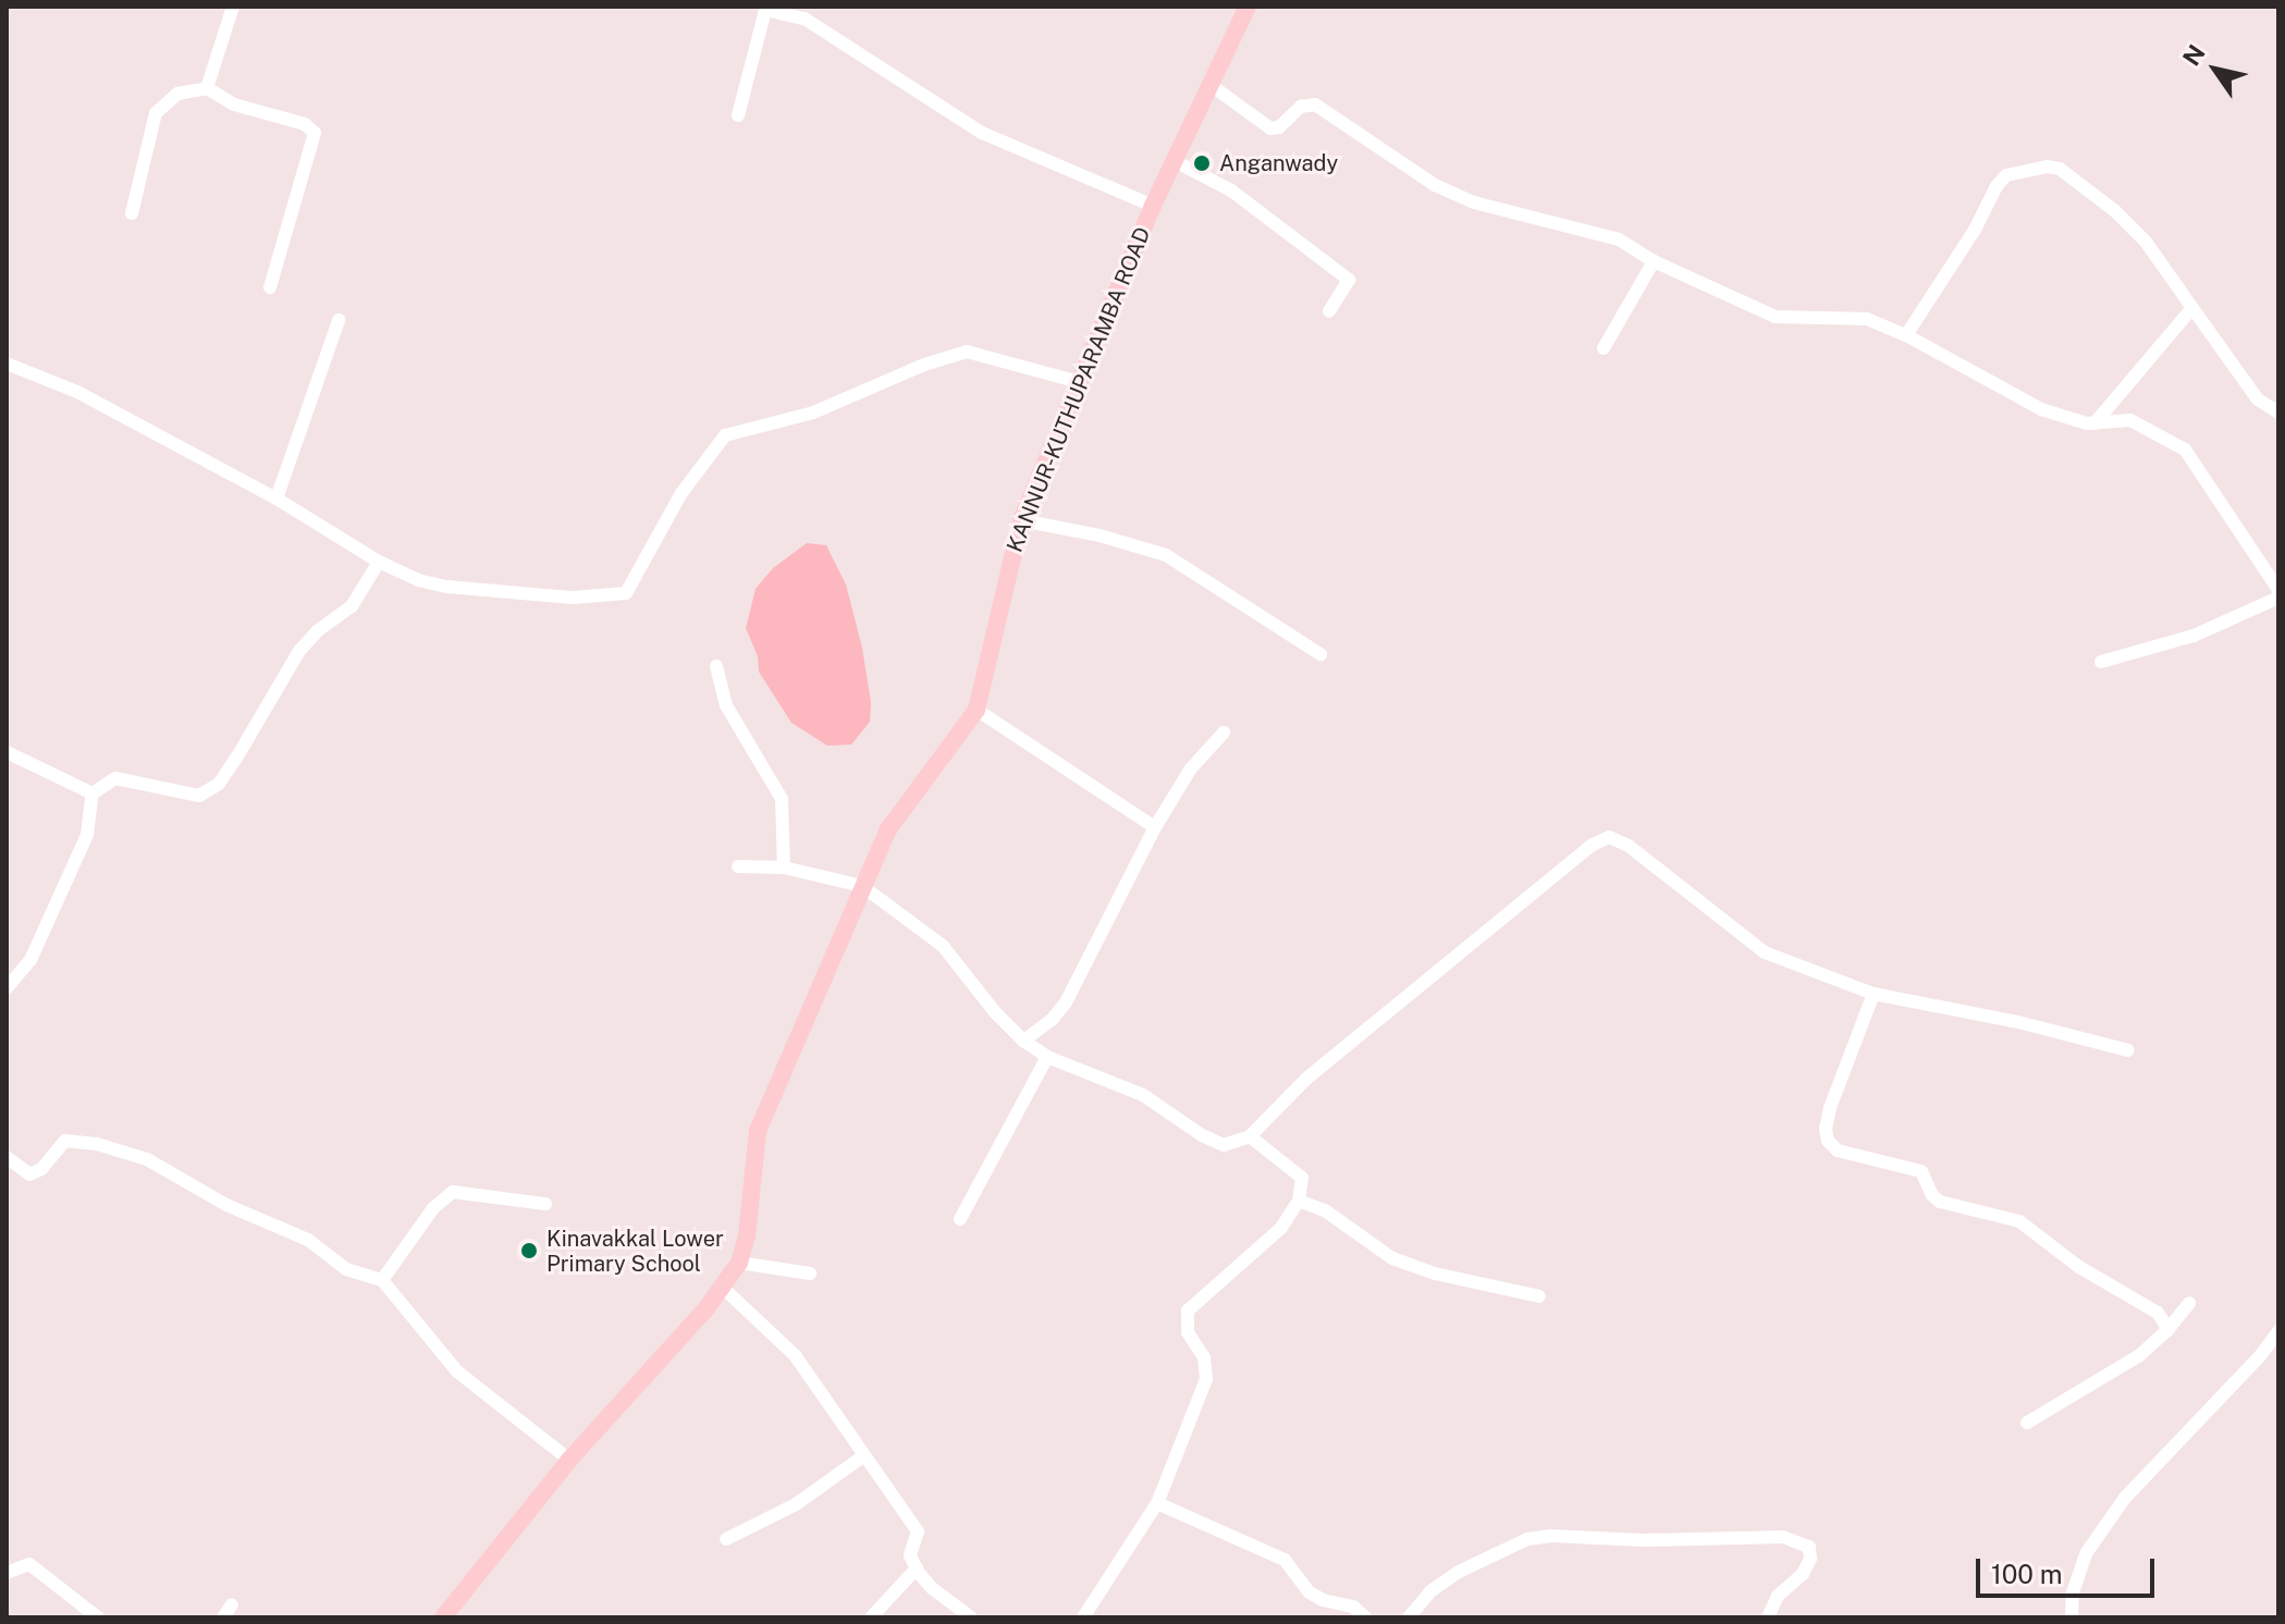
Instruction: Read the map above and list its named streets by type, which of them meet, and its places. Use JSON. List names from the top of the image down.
{
  "streets": {
    "main road": ["KANNUR-KUTHUPARAMBA ROAD"]
  },
  "places": ["Anganwady", "Kinavakkal Lower Primary School"],
  "scale_bar": "100 m",
  "north": "top left"
}
